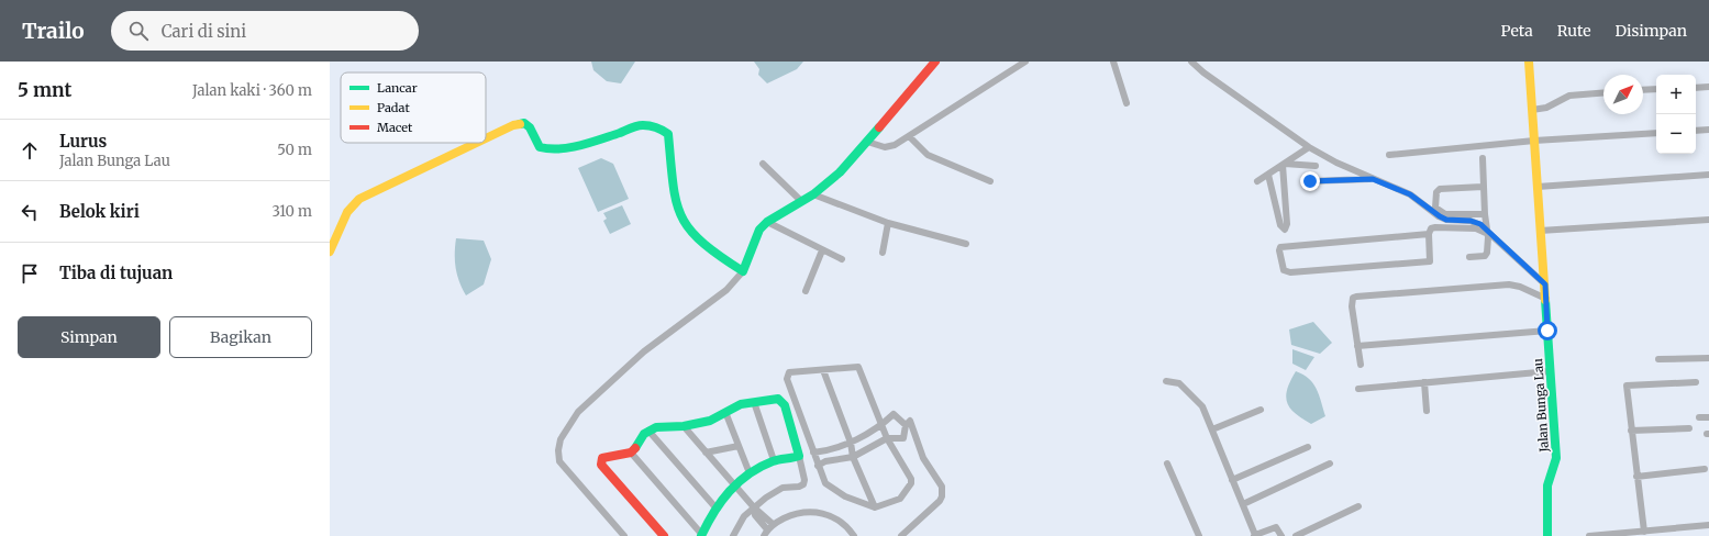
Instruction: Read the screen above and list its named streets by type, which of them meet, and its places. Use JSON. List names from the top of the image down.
{
  "streets": {
    "street": ["Jalan Bunga Lau"]
  },
  "legend": ["Lancar", "Padat", "Macet"],
  "north": "top right",
  "page": {
    "header": "Trailo",
    "search": "Cari di sini",
    "nav": ["Peta", "Rute", "Disimpan"],
    "heading": ["5 mnt", "Jalan kaki · 360 m"],
    "map_buttons": ["+", "−"],
    "list": [
      ["Lurus", "Jalan Bunga Lau", "50 m"],
      ["Belok kiri", "310 m"],
      "Tiba di tujuan"
    ],
    "buttons": ["Simpan", "Bagikan"]
  }
}
